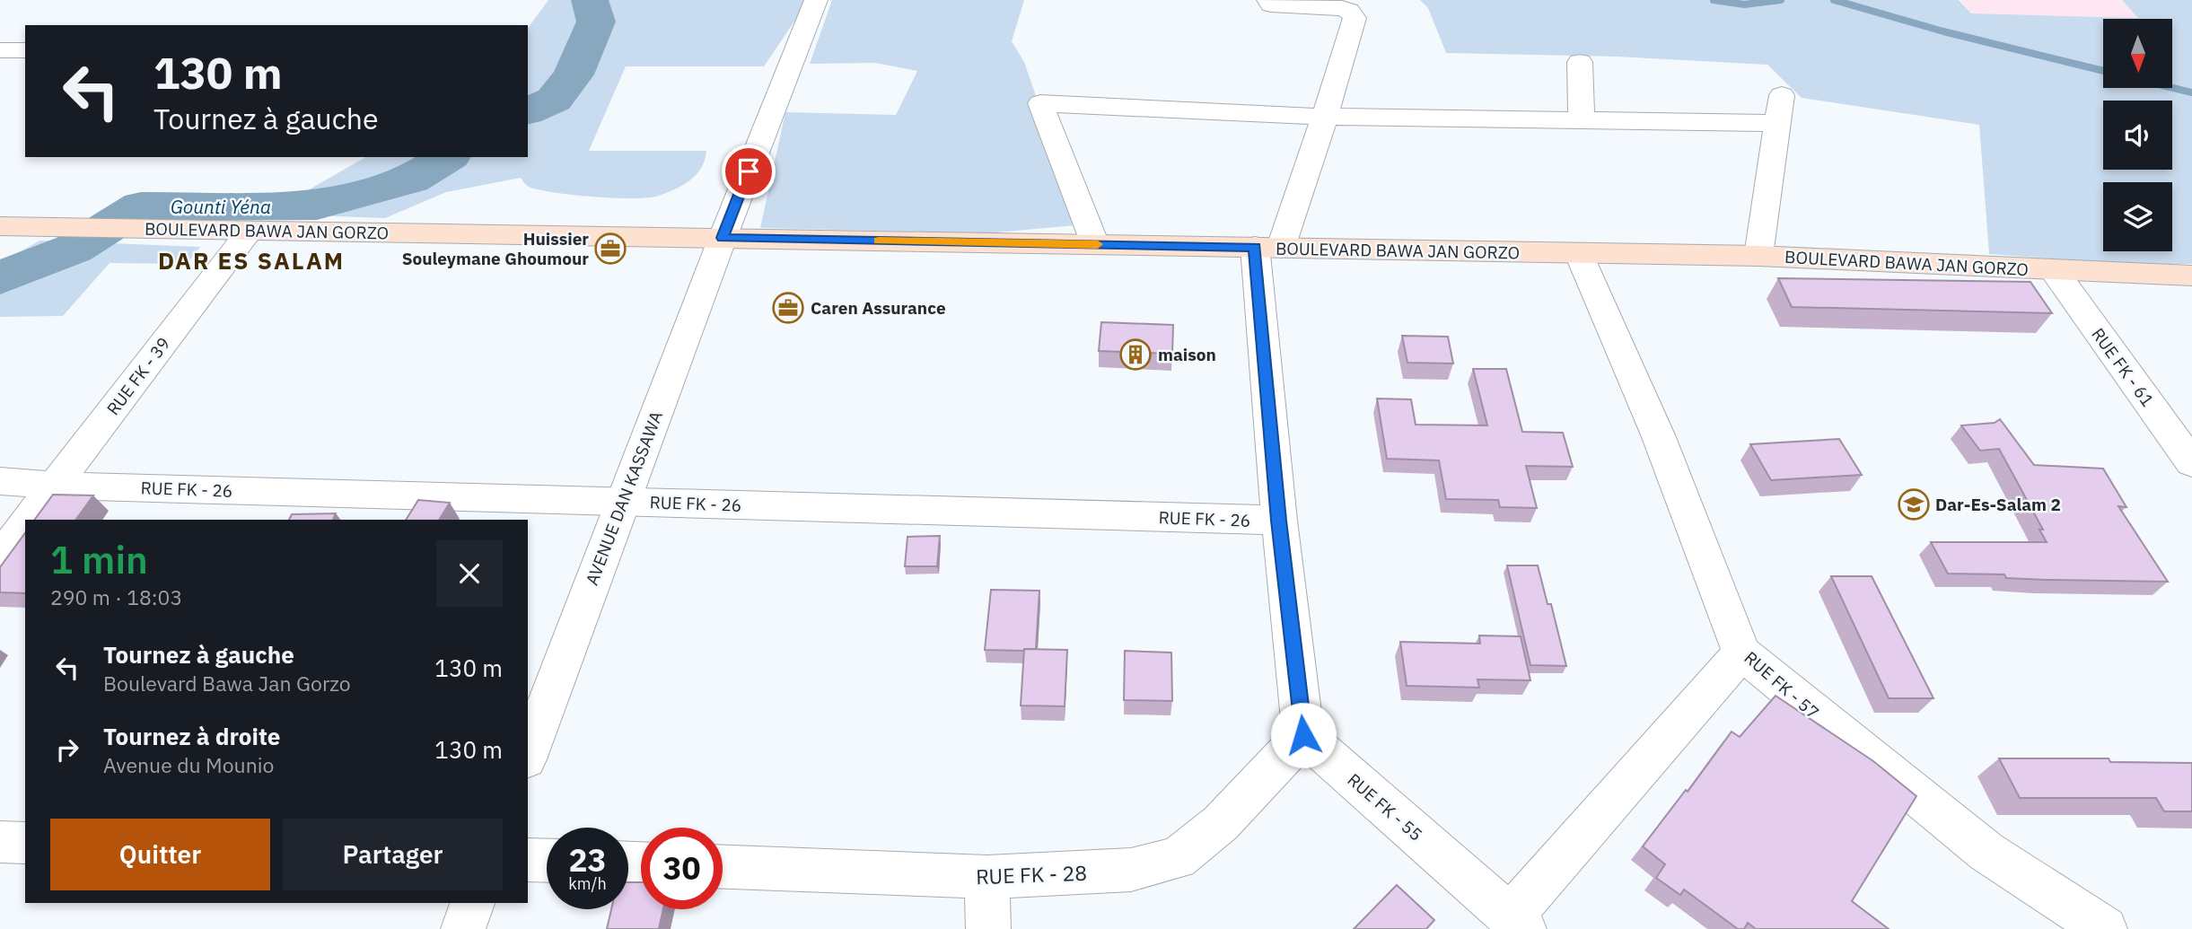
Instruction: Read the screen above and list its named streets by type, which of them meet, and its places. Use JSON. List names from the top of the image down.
{
  "streets": {
    "main road": ["BOULEVARD BAWA JAN GORZO"],
    "street": [
      "RUE FK - 61",
      "RUE FK - 39",
      "RUE FK - 26",
      "AVENUE DAN KASSAWA",
      "RUE FK - 57",
      "RUE FK - 55",
      "RUE FK - 28"
    ]
  },
  "crossings": [
    ["BOULEVARD BAWA JAN GORZO", "RUE FK - 61"],
    ["BOULEVARD BAWA JAN GORZO", "RUE FK - 39"],
    ["BOULEVARD BAWA JAN GORZO", "AVENUE DAN KASSAWA"],
    ["BOULEVARD BAWA JAN GORZO", "RUE FK - 57"],
    ["RUE FK - 39", "RUE FK - 26"],
    ["RUE FK - 26", "AVENUE DAN KASSAWA"],
    ["RUE FK - 55", "RUE FK - 28"]
  ],
  "districts": ["DAR ES SALAM"],
  "water": ["Gounti Yéna"],
  "places": {
    "office": ["Huissier Souleymane Ghoumour", "Caren Assurance"],
    "building": ["maison"],
    "school or university": ["Dar-Es-Salam 2"]
  },
  "north": "bottom",
  "page": {
    "turn": ["130 m", "Tournez à gauche"],
    "heading": ["1 min", "290 m · 18:03"],
    "list": [
      {
        "name": "Tournez à gauche",
        "note": "Boulevard Bawa Jan Gorzo",
        "value": "130 m"
      },
      {
        "name": "Tournez à droite",
        "note": "Avenue du Mounio",
        "value": "130 m"
      }
    ],
    "buttons": ["Quitter", "Partager"],
    "speed": "23 km/h",
    "limit": "30"
  }
}
